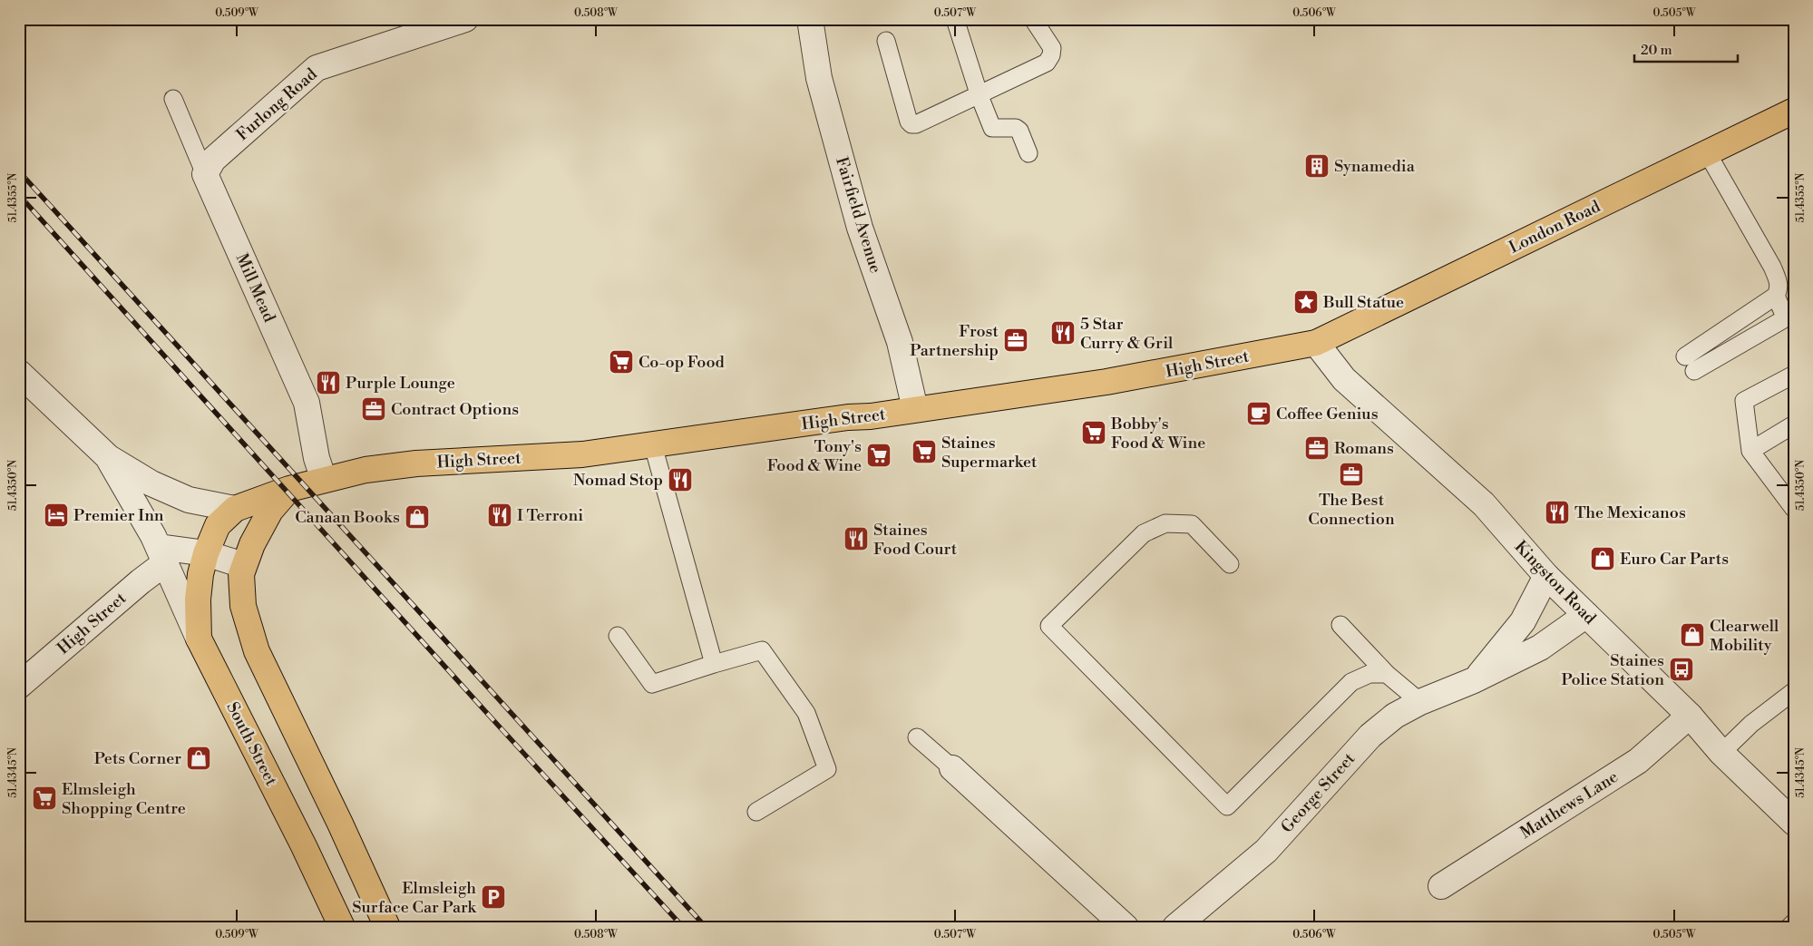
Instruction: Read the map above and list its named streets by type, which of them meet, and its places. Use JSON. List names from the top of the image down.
{
  "streets": {
    "main road": ["London Road", "High Street", "South Street"],
    "street": [
      "Furlong Road",
      "Fairfield Avenue",
      "Mill Mead",
      "Kingston Road",
      "George Street",
      "Matthews Lane"
    ]
  },
  "crossings": [
    ["Furlong Road", "Mill Mead"],
    ["Fairfield Avenue", "High Street"],
    ["London Road", "High Street"],
    ["London Road", "Kingston Road"],
    ["Mill Mead", "High Street"],
    ["High Street", "Kingston Road"],
    ["High Street", "South Street"],
    ["Kingston Road", "George Street"],
    ["Kingston Road", "Matthews Lane"]
  ],
  "places": {
    "building": ["Synamedia"],
    "place": ["Bull Statue"],
    "restaurant": [
      "5 Star Curry & Gril",
      "Purple Lounge",
      "Nomad Stop",
      "The Mexicanos",
      "I Terroni",
      "Staines Food Court"
    ],
    "office": [
      "Frost Partnership",
      "Contract Options",
      "Romans",
      "The Best Connection"
    ],
    "supermarket": [
      "Co-op Food",
      "Bobby's Food & Wine",
      "Staines Supermarket",
      "Tony's Food & Wine",
      "Elmsleigh Shopping Centre"
    ],
    "cafe": ["Coffee Genius"],
    "hotel": ["Premier Inn"],
    "shop": [
      "Canaan Books",
      "Euro Car Parts",
      "Clearwell Mobility",
      "Pets Corner"
    ],
    "bus stop": ["Staines Police Station"],
    "parking": ["Elmsleigh Surface Car Park"]
  },
  "scale_bar": "20 m",
  "coordinates": [
    "0.509°W",
    "0.508°W",
    "0.507°W",
    "0.506°W",
    "0.505°W",
    "51.4355°N",
    "51.4350°N",
    "51.4345°N"
  ]
}
